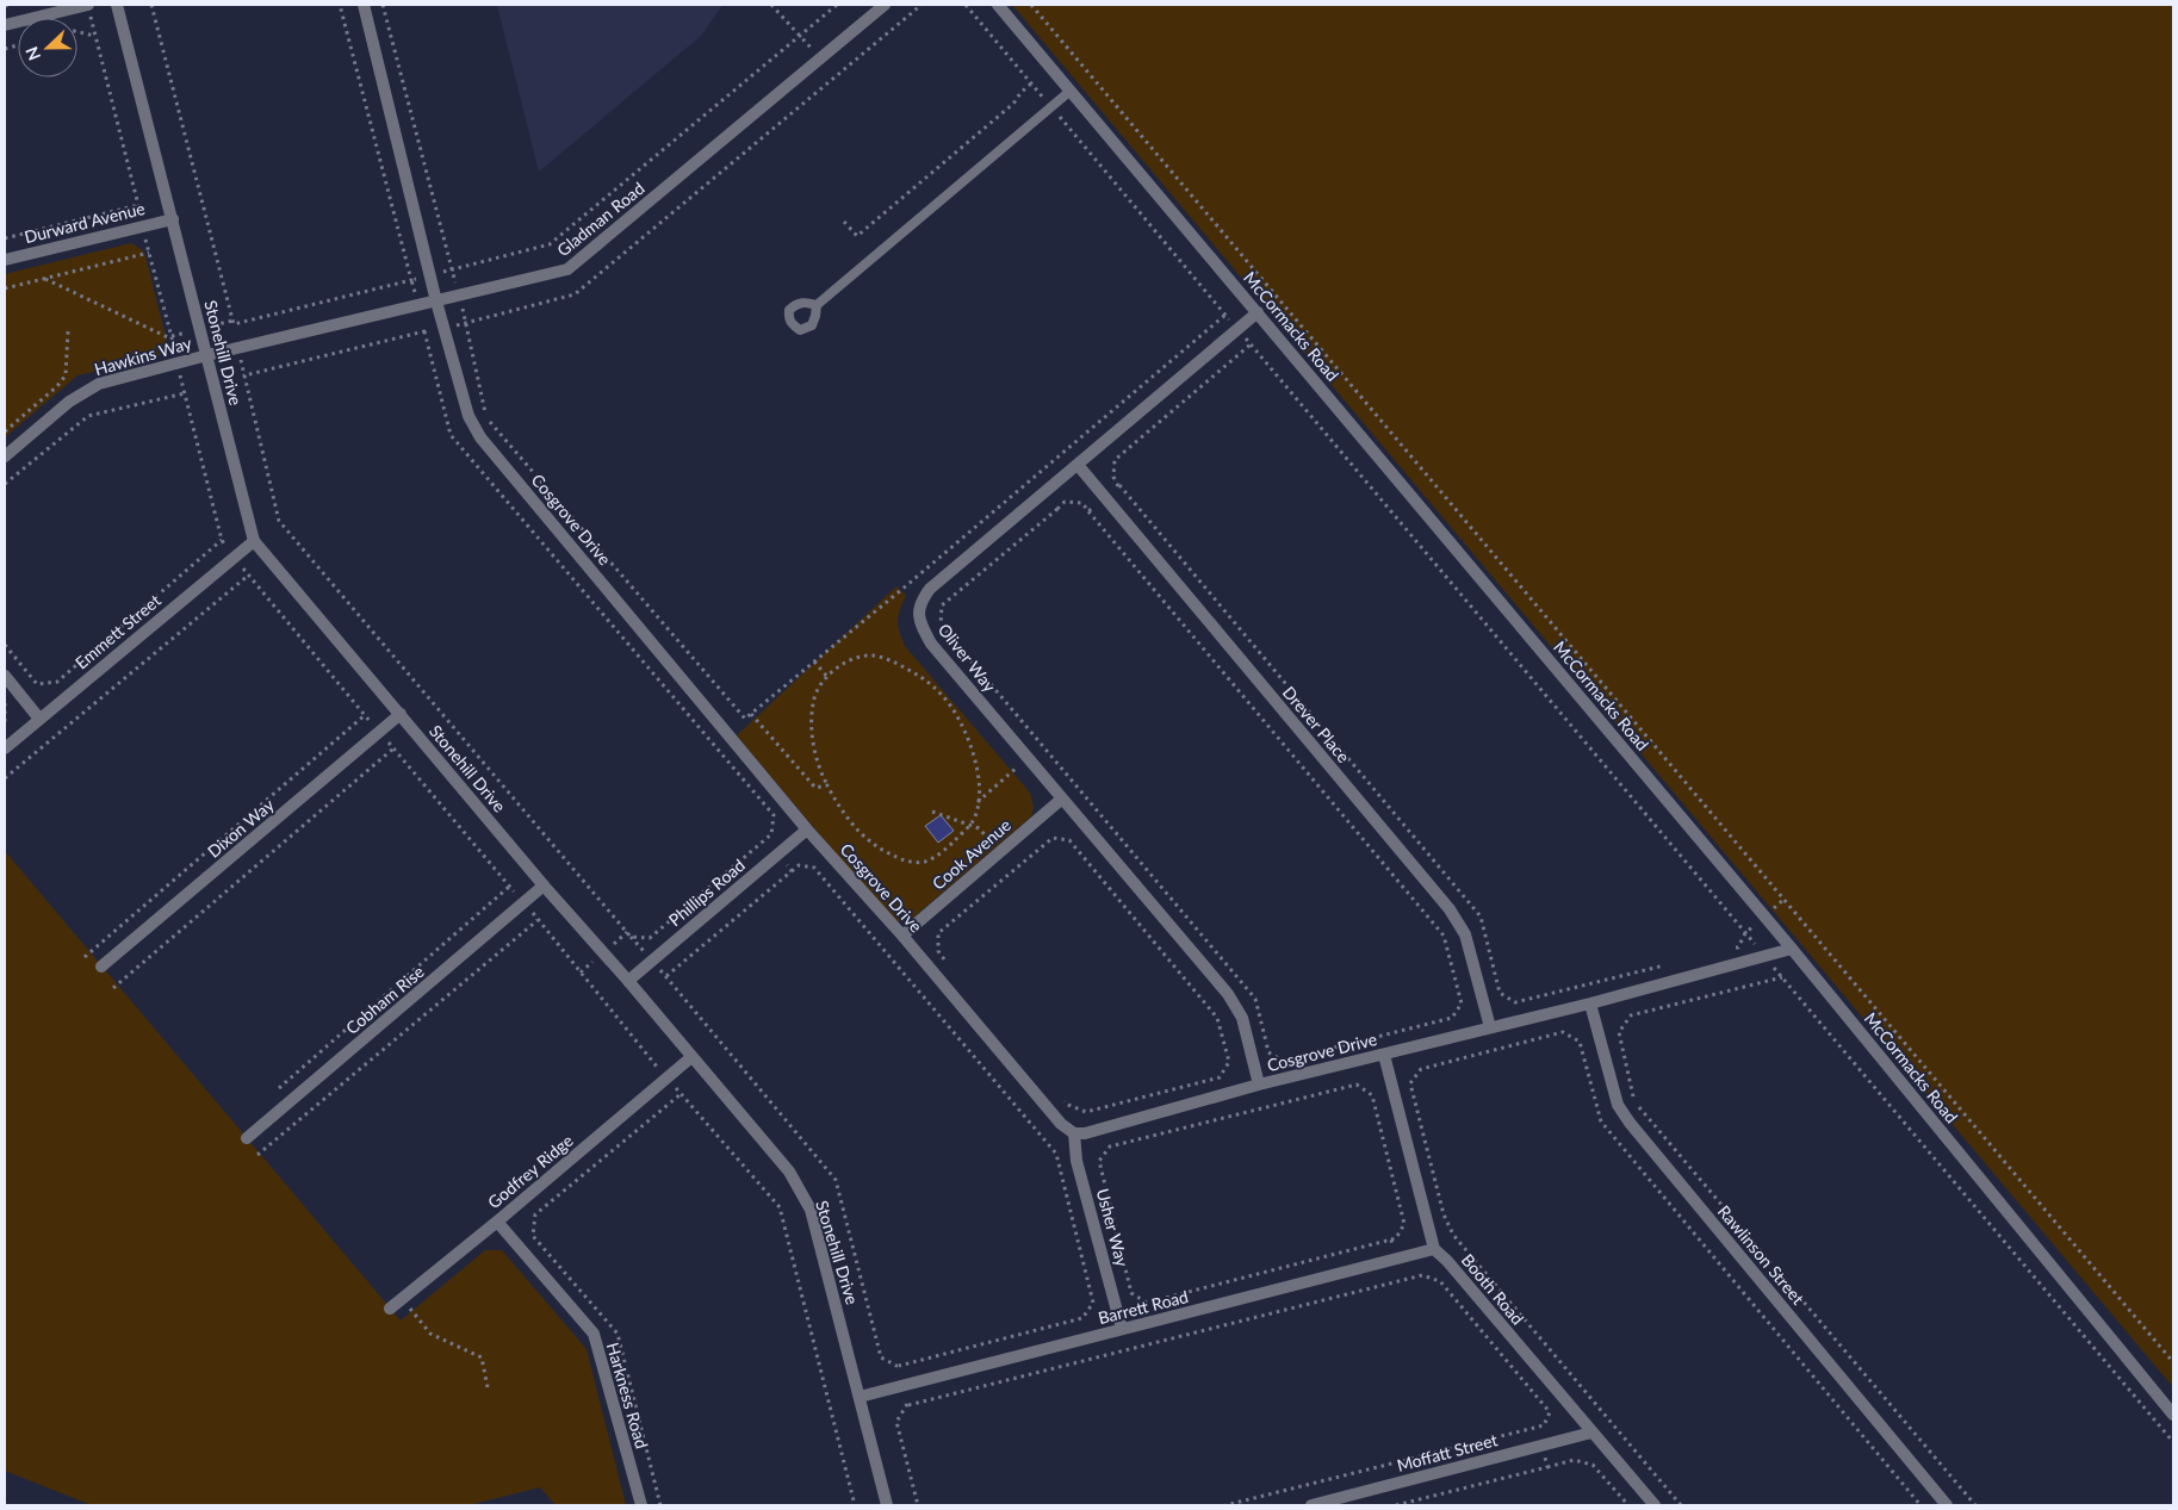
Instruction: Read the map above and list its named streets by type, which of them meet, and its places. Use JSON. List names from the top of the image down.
{
  "streets": {
    "street": [
      "Gladman Road",
      "Durward Avenue",
      "McCormacks Road",
      "Stonehill Drive",
      "Hawkins Way",
      "Cosgrove Drive",
      "Emmett Street",
      "Oliver Way",
      "Drever Place",
      "Dixon Way",
      "Cook Avenue",
      "Phillips Road",
      "Cobham Rise",
      "Godfrey Ridge",
      "Usher Way",
      "Rawlinson Street",
      "Booth Road",
      "Barrett Road",
      "Harkness Road",
      "Moffatt Street"
    ]
  },
  "crossings": [
    ["Gladman Road", "Stonehill Drive"],
    ["Gladman Road", "Hawkins Way"],
    ["Gladman Road", "Cosgrove Drive"],
    ["Durward Avenue", "Stonehill Drive"],
    ["McCormacks Road", "Cosgrove Drive"],
    ["McCormacks Road", "Oliver Way"],
    ["Stonehill Drive", "Hawkins Way"],
    ["Stonehill Drive", "Emmett Street"],
    ["Stonehill Drive", "Dixon Way"],
    ["Stonehill Drive", "Phillips Road"],
    ["Stonehill Drive", "Cobham Rise"],
    ["Stonehill Drive", "Godfrey Ridge"],
    ["Stonehill Drive", "Barrett Road"],
    ["Cosgrove Drive", "Oliver Way"],
    ["Cosgrove Drive", "Drever Place"],
    ["Cosgrove Drive", "Cook Avenue"],
    ["Cosgrove Drive", "Phillips Road"],
    ["Cosgrove Drive", "Usher Way"],
    ["Cosgrove Drive", "Rawlinson Street"],
    ["Oliver Way", "Drever Place"],
    ["Oliver Way", "Cook Avenue"],
    ["Godfrey Ridge", "Harkness Road"],
    ["Usher Way", "Barrett Road"],
    ["Booth Road", "Barrett Road"],
    ["Booth Road", "Moffatt Street"]
  ],
  "north": "left"
}
